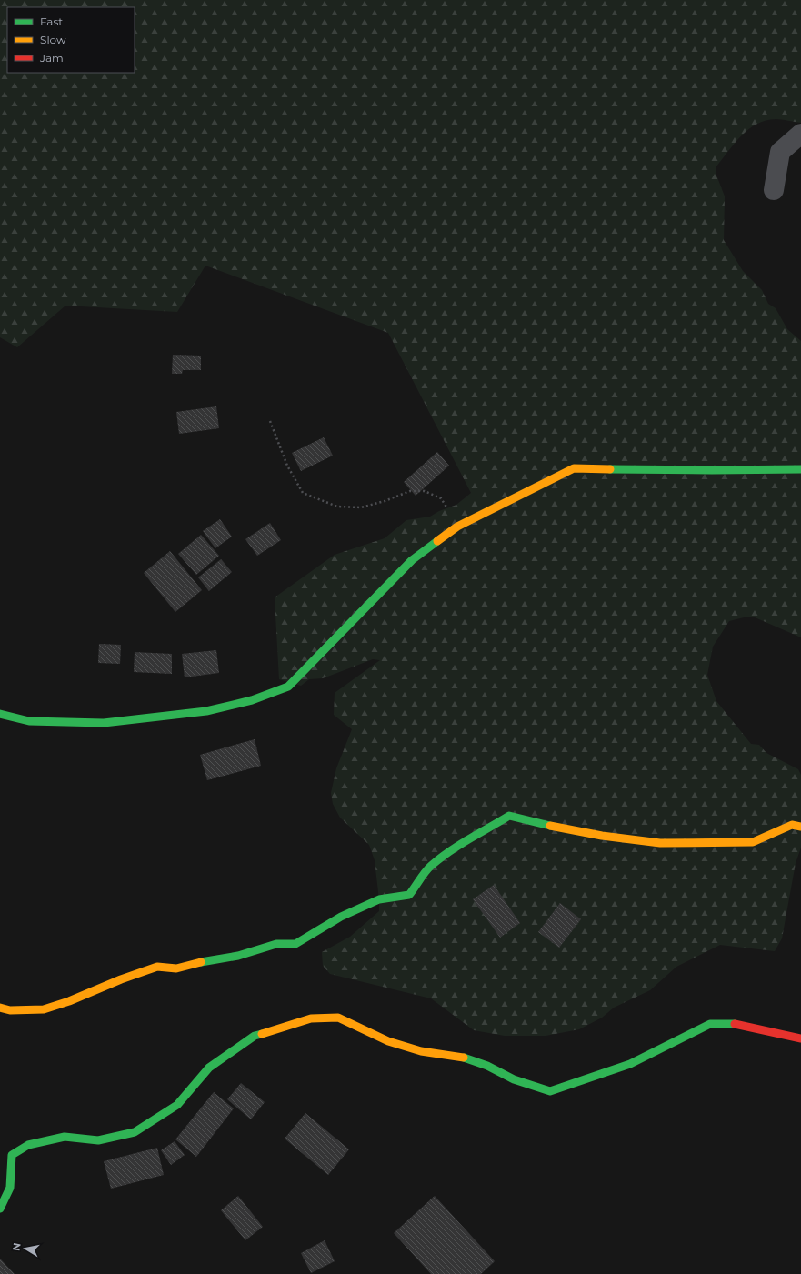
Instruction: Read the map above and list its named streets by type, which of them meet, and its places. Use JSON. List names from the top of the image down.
{
  "legend": ["Fast", "Slow", "Jam"],
  "north": "left"
}
